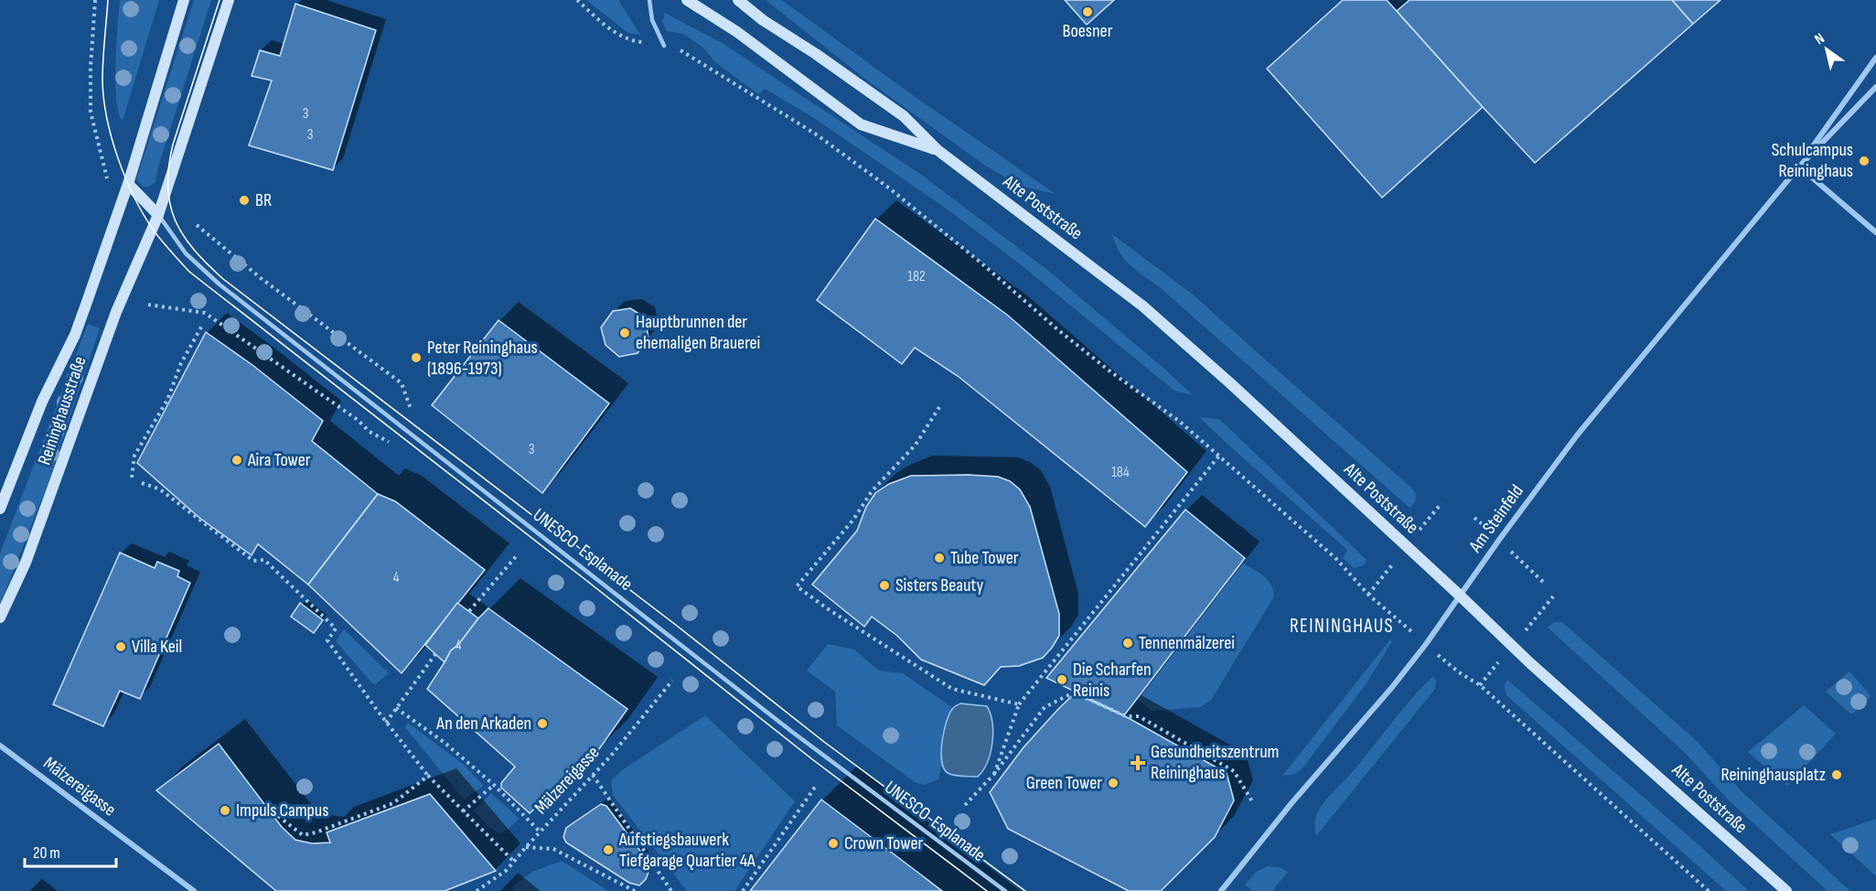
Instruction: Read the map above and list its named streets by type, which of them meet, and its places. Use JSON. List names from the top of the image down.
{
  "streets": {
    "main road": ["Alte Poststraße", "Reininghausstraße"],
    "street": ["Am Steinfeld", "Mälzereigasse"],
    "lane": ["UNESCO-Esplanade"]
  },
  "crossings": [
    ["Alte Poststraße", "Am Steinfeld"],
    ["Reininghausstraße", "UNESCO-Esplanade"]
  ],
  "districts": ["REININGHAUS"],
  "places": {
    "other": [
      "Boesner",
      "Schulcampus Reininghaus",
      "BR",
      "Hauptbrunnen der ehemaligen Brauerei",
      "Peter Reininghaus (1896-1973)",
      "Aira Tower",
      "Tube Tower",
      "Sisters Beauty",
      "Tennenmälzerei",
      "Villa Keil",
      "Die Scharfen Reinis",
      "An den Arkaden",
      "Reininghausplatz",
      "Green Tower",
      "Impuls Campus",
      "Crown Tower",
      "Aufstiegsbauwerk Tiefgarage Quartier 4A"
    ],
    "health": ["Gesundheitszentrum Reininghaus"]
  },
  "house_numbers": [
    "3",
    "3",
    "182",
    "3",
    "184",
    "4",
    "4"
  ],
  "scale_bar": "20 m",
  "north": "top left"
}
